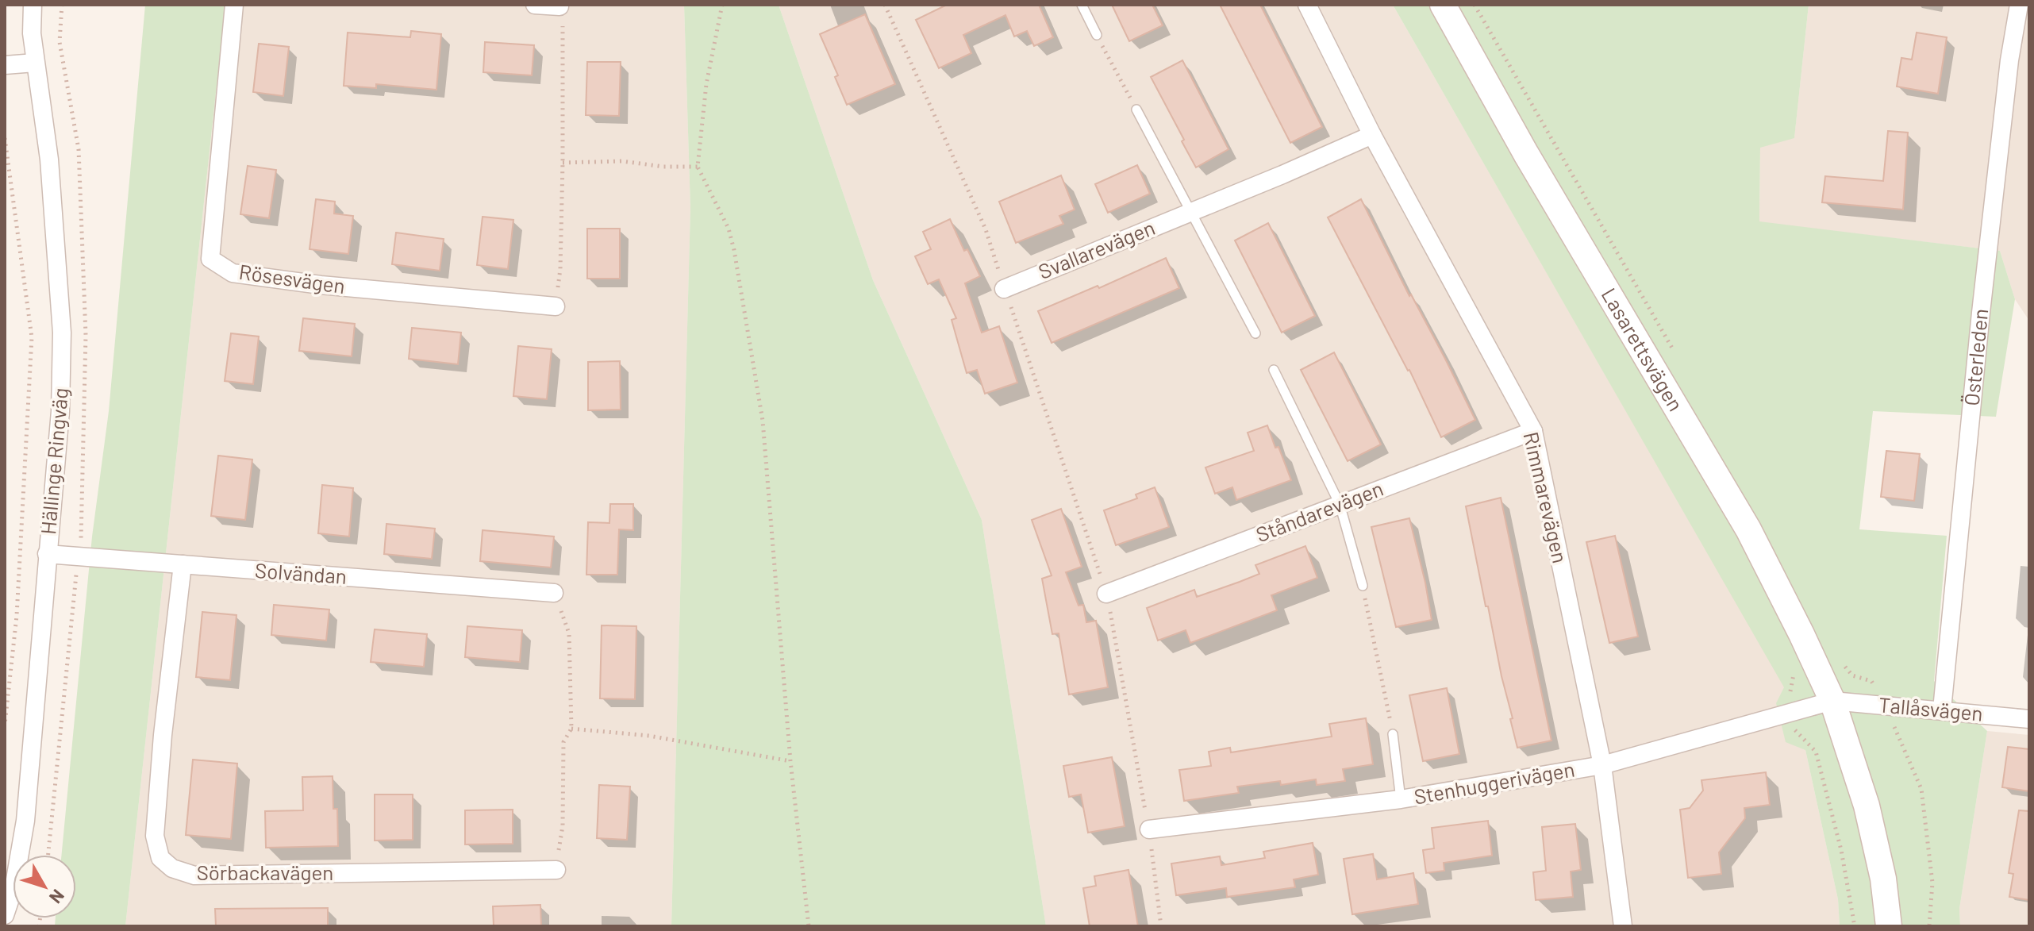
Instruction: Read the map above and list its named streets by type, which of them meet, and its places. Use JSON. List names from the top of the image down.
{
  "streets": {
    "street": [
      "Svallarevägen",
      "Rösesvägen",
      "Lasarettsvägen",
      "Österleden",
      "Hällinge Ringväg",
      "Rimmarevägen",
      "Ståndarevägen",
      "Solvändan",
      "Tallåsvägen",
      "Stenhuggerivägen",
      "Sörbackavägen"
    ]
  },
  "crossings": [
    ["Svallarevägen", "Rimmarevägen"],
    ["Lasarettsvägen", "Tallåsvägen"],
    ["Lasarettsvägen", "Stenhuggerivägen"],
    ["Österleden", "Tallåsvägen"],
    ["Hällinge Ringväg", "Solvändan"],
    ["Rimmarevägen", "Ståndarevägen"],
    ["Rimmarevägen", "Stenhuggerivägen"],
    ["Solvändan", "Sörbackavägen"],
    ["Tallåsvägen", "Stenhuggerivägen"]
  ],
  "north": "bottom right"
}
